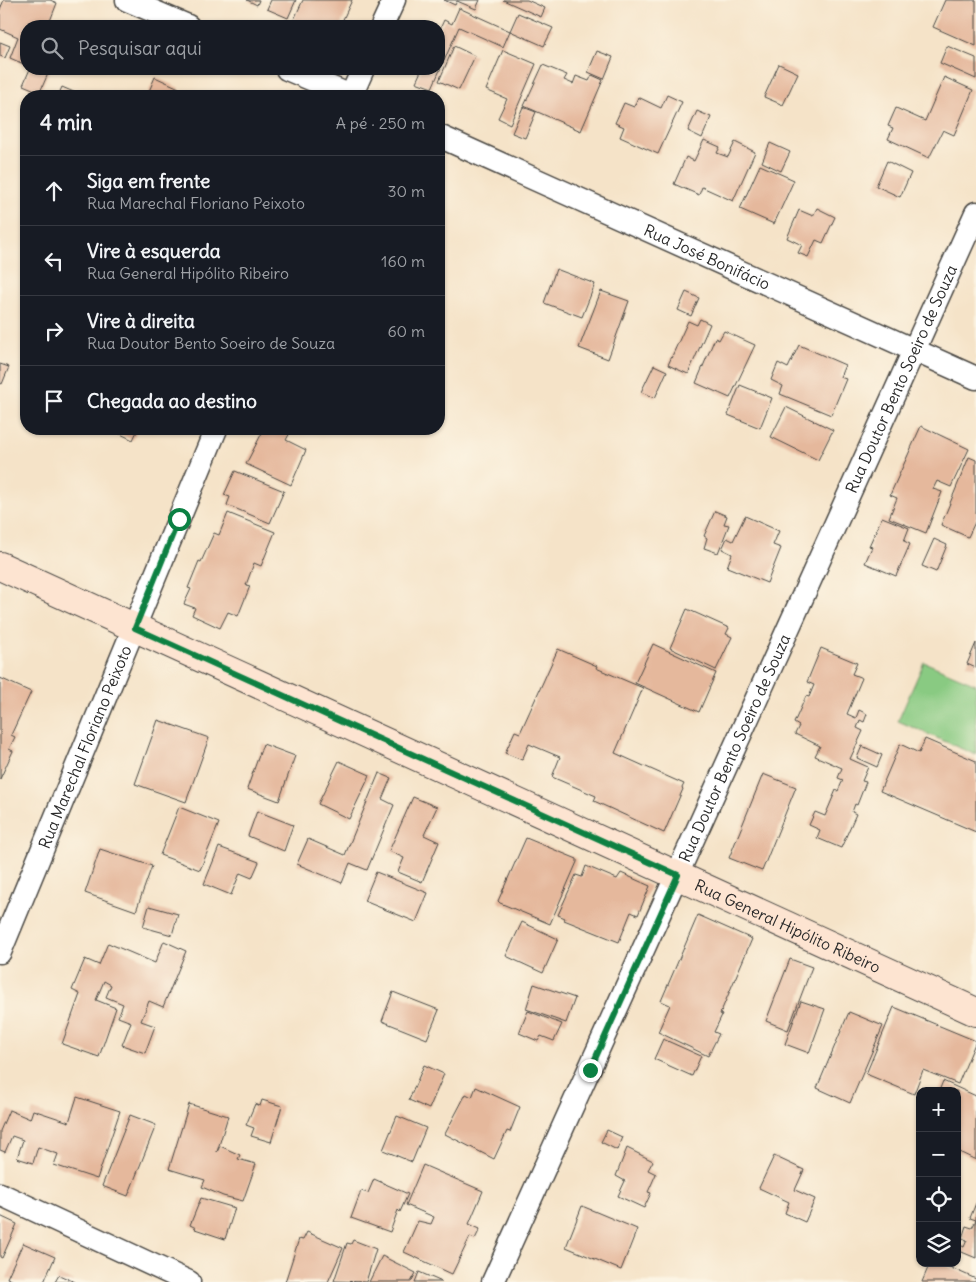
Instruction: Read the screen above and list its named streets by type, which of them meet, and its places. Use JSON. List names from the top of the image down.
{
  "streets": {
    "street": [
      "Rua José Bonifácio",
      "Rua Doutor Bento Soeiro de Souza",
      "Rua Marechal Floriano Peixoto",
      "Rua General Hipólito Ribeiro"
    ]
  },
  "crossings": [
    ["Rua José Bonifácio", "Rua Doutor Bento Soeiro de Souza"],
    ["Rua Doutor Bento Soeiro de Souza", "Rua General Hipólito Ribeiro"],
    ["Rua Marechal Floriano Peixoto", "Rua General Hipólito Ribeiro"]
  ],
  "page": {
    "search": "Pesquisar aqui",
    "heading": ["4 min", "A pé · 250 m"],
    "list": [
      ["Siga em frente", "Rua Marechal Floriano Peixoto", "30 m"],
      ["Vire à esquerda", "Rua General Hipólito Ribeiro", "160 m"],
      ["Vire à direita", "Rua Doutor Bento Soeiro de Souza", "60 m"],
      "Chegada ao destino"
    ],
    "map_buttons": ["+", "−"]
  }
}
